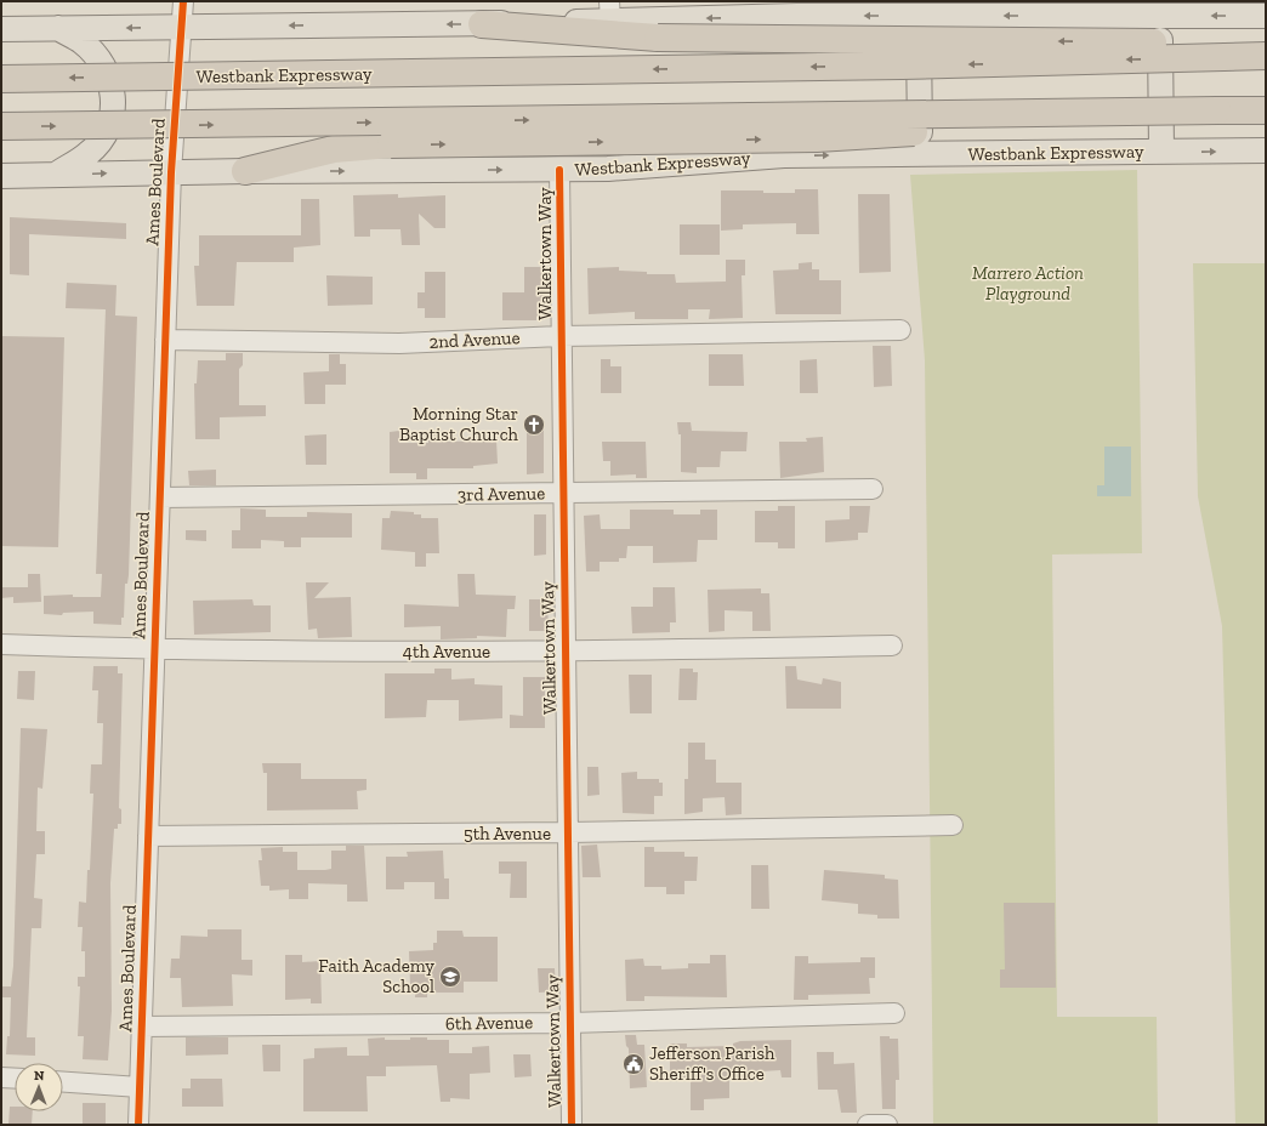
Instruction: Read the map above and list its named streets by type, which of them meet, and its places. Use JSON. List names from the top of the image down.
{
  "streets": {
    "highway": ["Westbank Expressway"],
    "street": [
      "Ames Boulevard",
      "Walkertown Way",
      "2nd Avenue",
      "3rd Avenue",
      "4th Avenue",
      "5th Avenue",
      "6th Avenue"
    ]
  },
  "crossings": [
    ["Westbank Expressway", "Ames Boulevard"],
    ["Westbank Expressway", "Walkertown Way"],
    ["Ames Boulevard", "2nd Avenue"],
    ["Ames Boulevard", "3rd Avenue"],
    ["Ames Boulevard", "4th Avenue"],
    ["Ames Boulevard", "5th Avenue"],
    ["Ames Boulevard", "6th Avenue"],
    ["Walkertown Way", "2nd Avenue"],
    ["Walkertown Way", "3rd Avenue"],
    ["Walkertown Way", "4th Avenue"],
    ["Walkertown Way", "5th Avenue"],
    ["Walkertown Way", "6th Avenue"]
  ],
  "parks": ["Marrero Action Playground"],
  "places": {
    "church": ["Morning Star Baptist Church"],
    "school or university": ["Faith Academy School"],
    "public building": ["Jefferson Parish Sheriff's Office"]
  },
  "north": "top"
}
